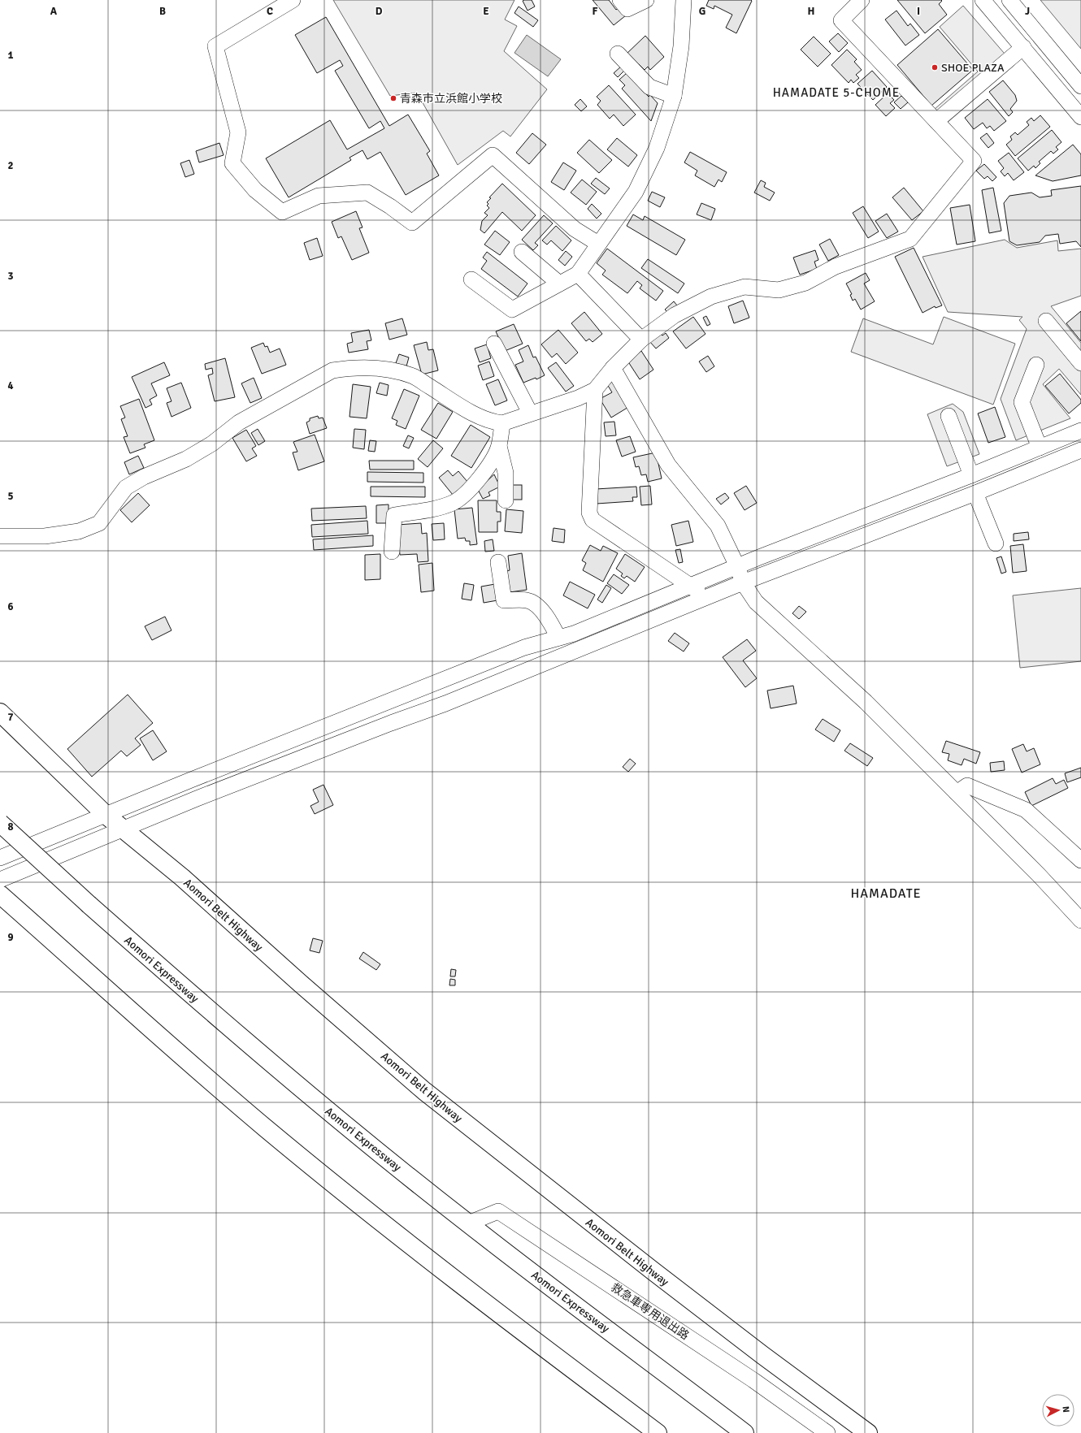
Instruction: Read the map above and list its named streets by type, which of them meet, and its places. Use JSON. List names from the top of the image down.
{
  "streets": {
    "highway": ["Aomori Belt Highway", "Aomori Expressway"],
    "street": ["救急車専用退出路"]
  },
  "crossings": [
    ["Aomori Expressway", "救急車専用退出路"]
  ],
  "districts": ["HAMADATE 5-CHOME", "HAMADATE"],
  "places": ["SHOE PLAZA", "青森市立浜館小学校"],
  "north": "right",
  "grid": {
    "columns": [
      "A",
      "B",
      "C",
      "D",
      "E",
      "F",
      "G",
      "H",
      "I",
      "J"
    ],
    "rows": [
      "1",
      "2",
      "3",
      "4",
      "5",
      "6",
      "7",
      "8",
      "9"
    ]
  }
}
